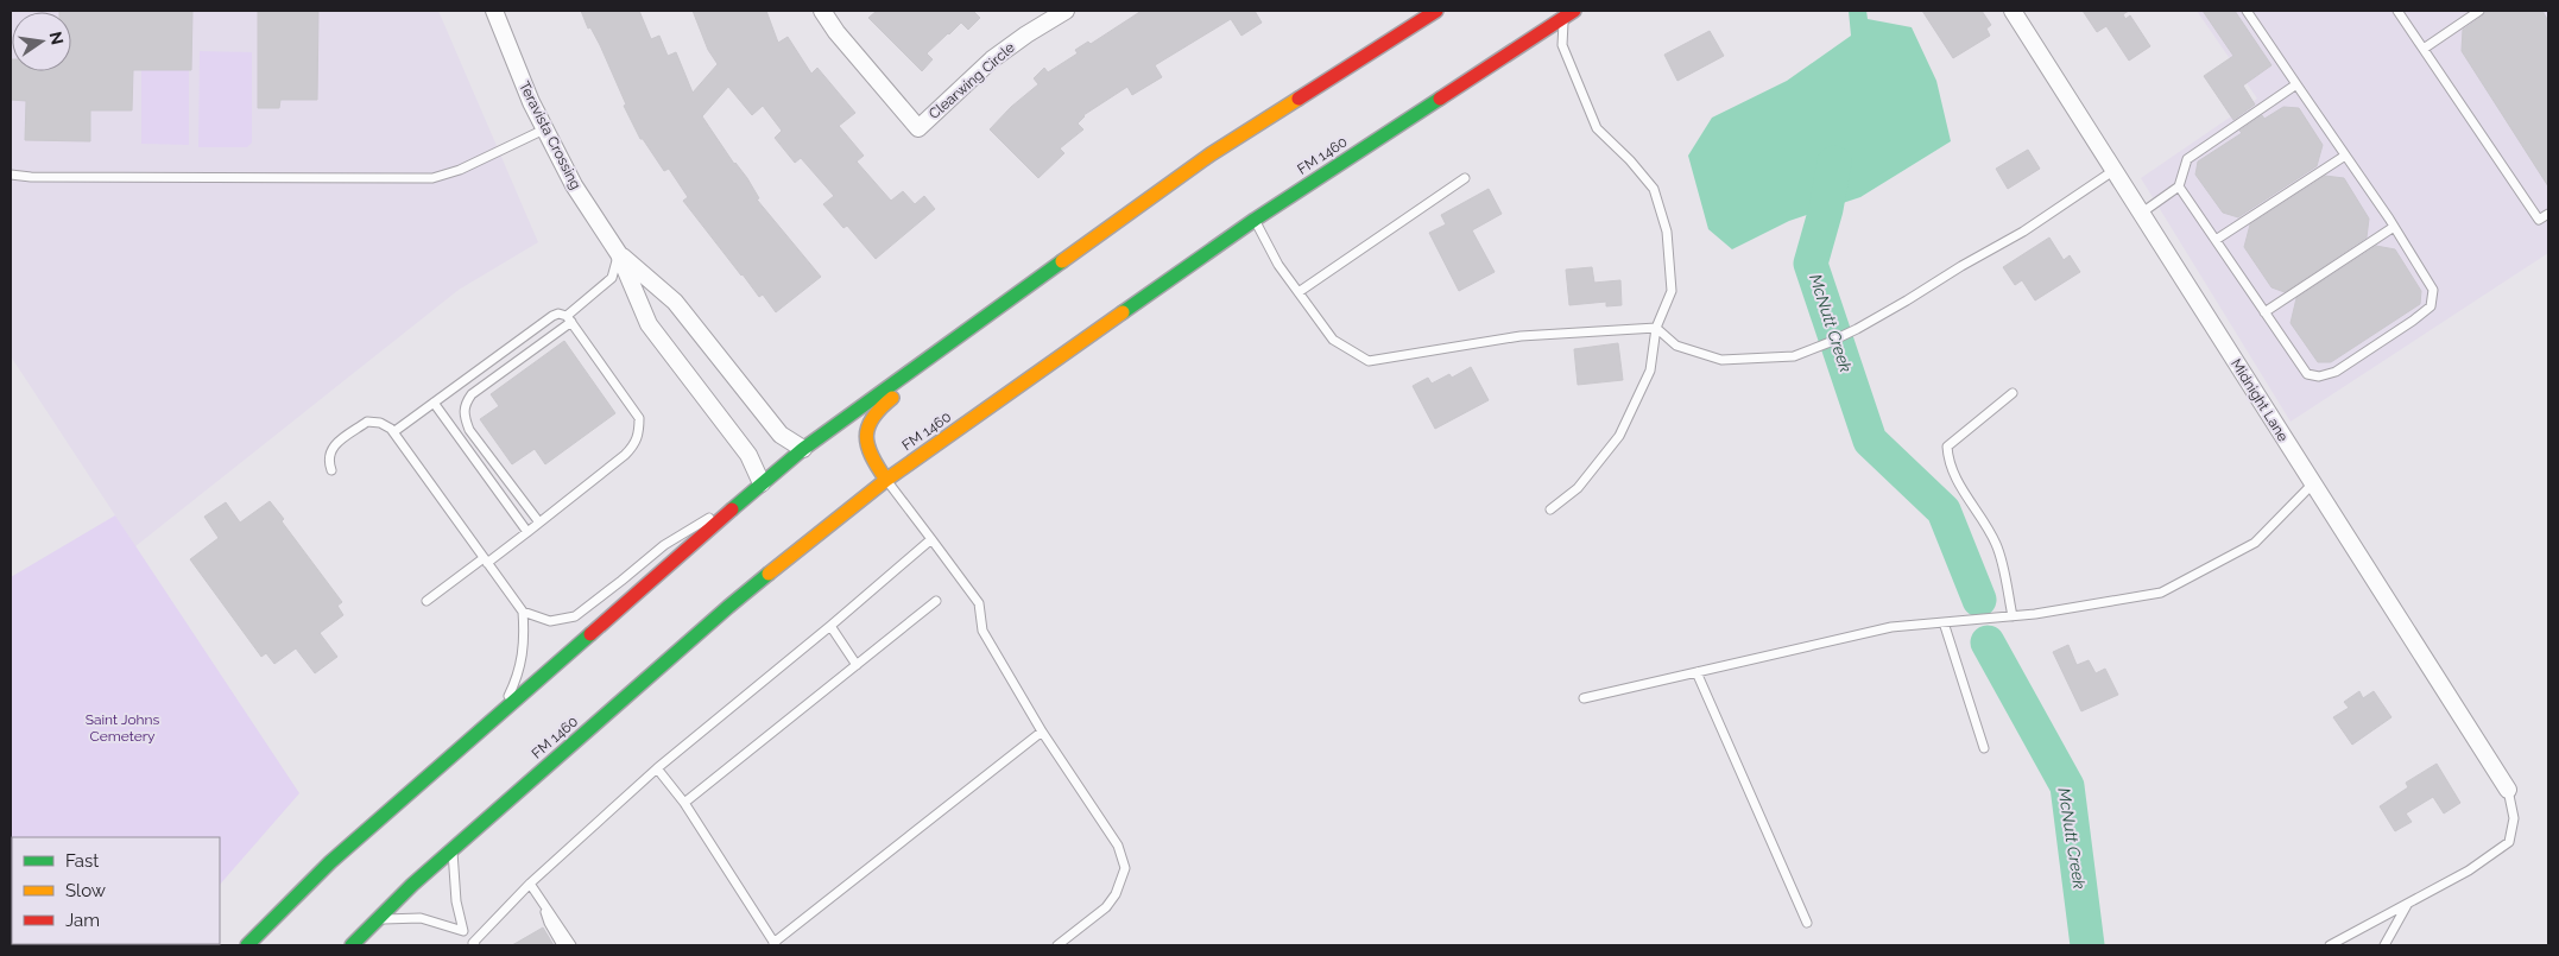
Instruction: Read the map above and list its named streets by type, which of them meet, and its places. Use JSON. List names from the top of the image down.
{
  "streets": {
    "main road": ["FM 1460"],
    "street": ["Clearwing Circle", "Teravista Crossing", "Midnight Lane"]
  },
  "water": ["McNutt Creek"],
  "parks": ["Saint Johns Cemetery"],
  "legend": ["Fast", "Slow", "Jam"],
  "north": "right"
}
